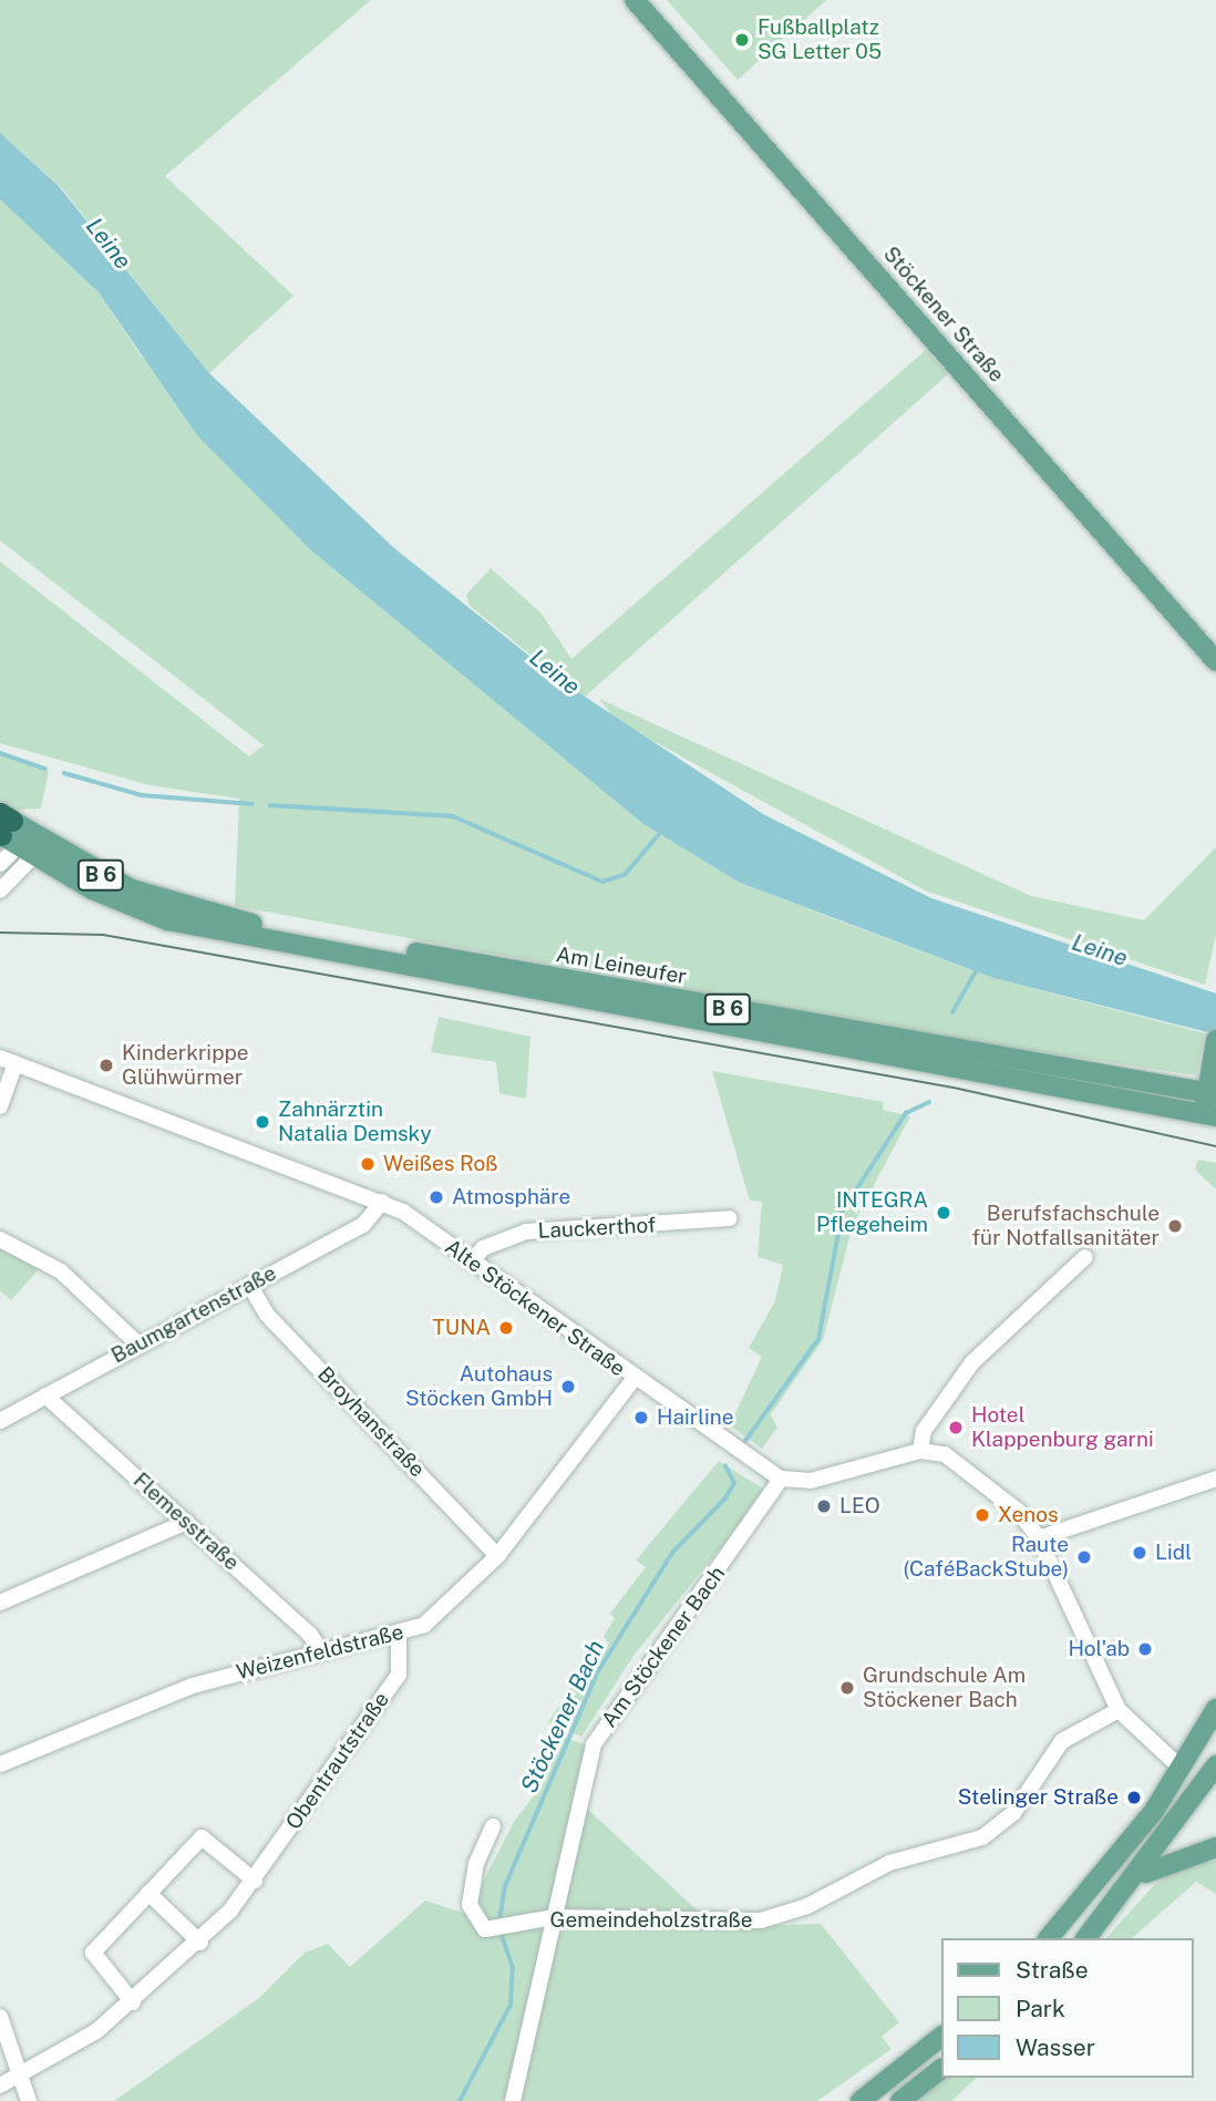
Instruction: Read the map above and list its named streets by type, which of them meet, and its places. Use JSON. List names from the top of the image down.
{
  "streets": {
    "main road": ["Stöckener Straße", "B 6", "Am Leineufer"],
    "street": [
      "Lauckerthof",
      "Alte Stöckener Straße",
      "Baumgartenstraße",
      "Broyhanstraße",
      "Flemesstraße",
      "Am Stöckener Bach",
      "Weizenfeldstraße",
      "Obentrautstraße",
      "Gemeindeholzstraße"
    ]
  },
  "crossings": [
    ["B 6", "Am Leineufer"],
    ["Lauckerthof", "Alte Stöckener Straße"],
    ["Alte Stöckener Straße", "Baumgartenstraße"],
    ["Alte Stöckener Straße", "Am Stöckener Bach"],
    ["Alte Stöckener Straße", "Weizenfeldstraße"],
    ["Baumgartenstraße", "Broyhanstraße"],
    ["Baumgartenstraße", "Flemesstraße"],
    ["Broyhanstraße", "Weizenfeldstraße"],
    ["Flemesstraße", "Weizenfeldstraße"],
    ["Am Stöckener Bach", "Gemeindeholzstraße"],
    ["Weizenfeldstraße", "Obentrautstraße"]
  ],
  "water": ["Leine", "Stöckener Bach"],
  "places": [
    "Fußballplatz SG Letter 05",
    "Kinderkrippe Glühwürmer",
    "Zahnärztin Natalia Demsky",
    "Weißes Roß",
    "Atmosphäre",
    "INTEGRA Pflegeheim",
    "Berufsfachschule für Notfallsanitäter",
    "TUNA",
    "Autohaus Stöcken GmbH",
    "Hairline",
    "Hotel Klappenburg garni",
    "LEO",
    "Xenos",
    "Lidl",
    "Raute (CaféBackStube)",
    "Hol'ab",
    "Grundschule Am Stöckener Bach",
    "Stelinger Straße"
  ],
  "legend": ["Straße", "Park", "Wasser"]
}
